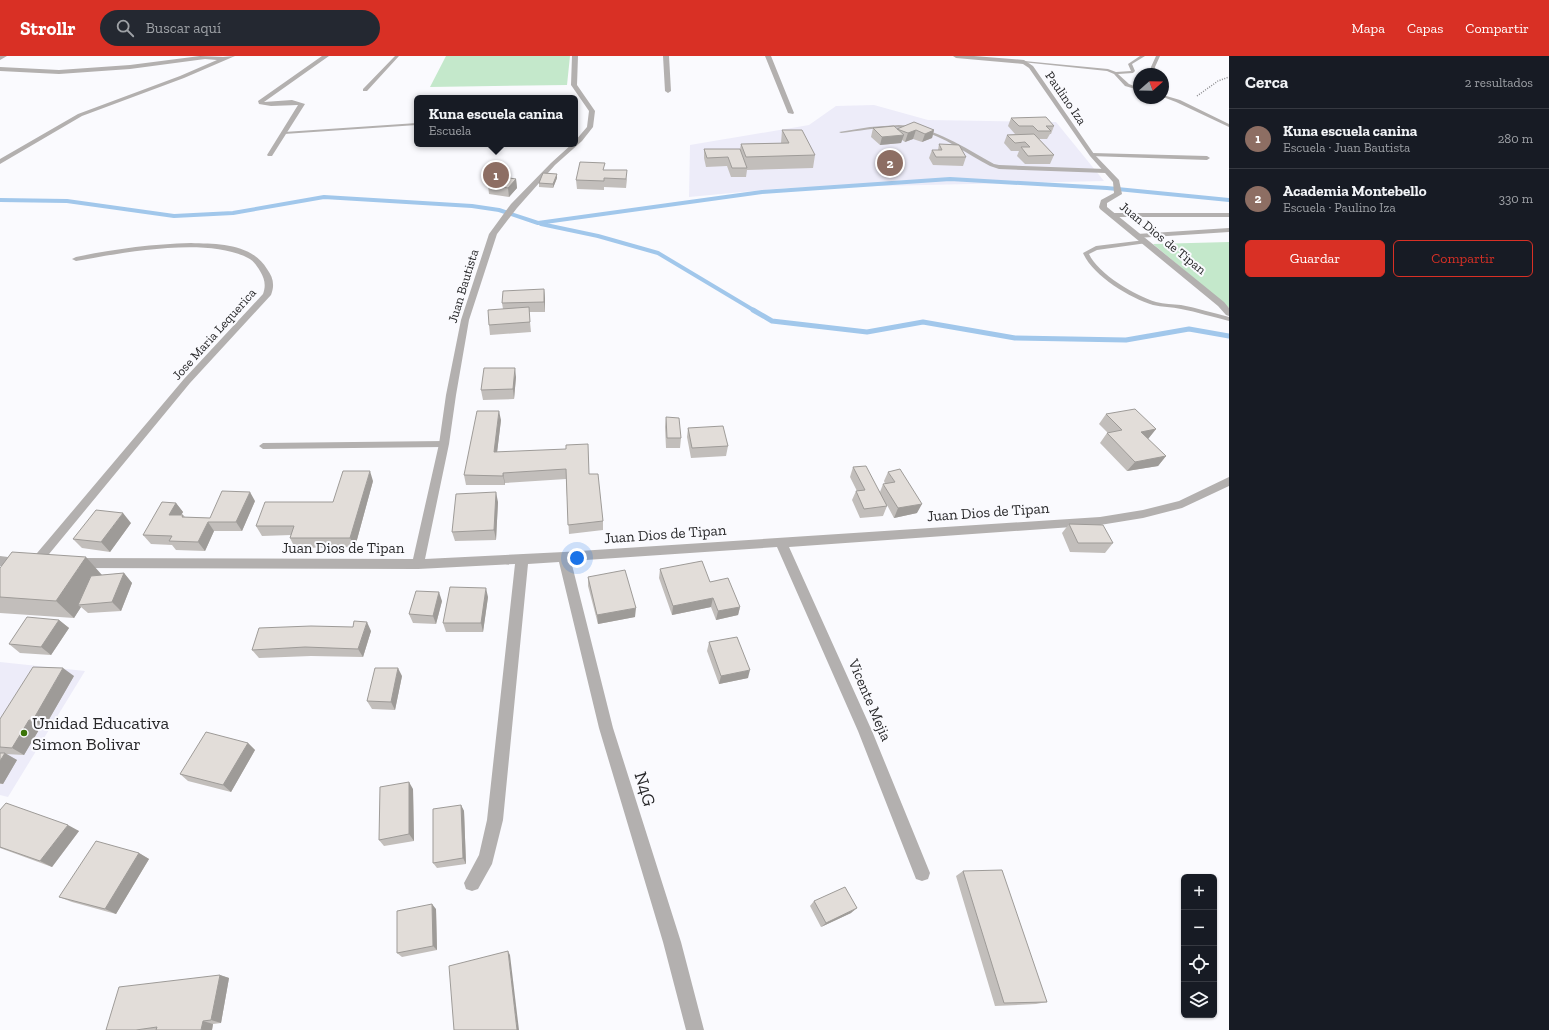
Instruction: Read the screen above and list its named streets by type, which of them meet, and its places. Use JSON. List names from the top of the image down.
{
  "streets": {
    "street": [
      "Paulino Iza",
      "Juan Dios de Tipan",
      "Juan Bautista",
      "Jose Maria Lequerica",
      "Vicente Mejia",
      "N4G"
    ]
  },
  "crossings": [
    ["Paulino Iza", "Juan Dios de Tipan"],
    ["Juan Dios de Tipan", "Juan Bautista"],
    ["Juan Dios de Tipan", "Jose Maria Lequerica"],
    ["Juan Dios de Tipan", "Vicente Mejia"],
    ["Juan Dios de Tipan", "N4G"]
  ],
  "places": ["Unidad Educativa Simon Bolivar"],
  "north": "right",
  "page": {
    "header": "Strollr",
    "search": "Buscar aquí",
    "nav": ["Mapa", "Capas", "Compartir"],
    "heading": ["Cerca", "2 resultados"],
    "popup": ["Kuna escuela canina", "Escuela"],
    "list": [
      {
        "mark": "1",
        "name": "Kuna escuela canina",
        "note": "Escuela · Juan Bautista",
        "value": "280 m"
      },
      {
        "mark": "2",
        "name": "Academia Montebello",
        "note": "Escuela · Paulino Iza",
        "value": "330 m"
      }
    ],
    "pins": ["2", "1"],
    "buttons": ["Guardar", "Compartir"],
    "map_buttons": ["+", "−"]
  }
}
